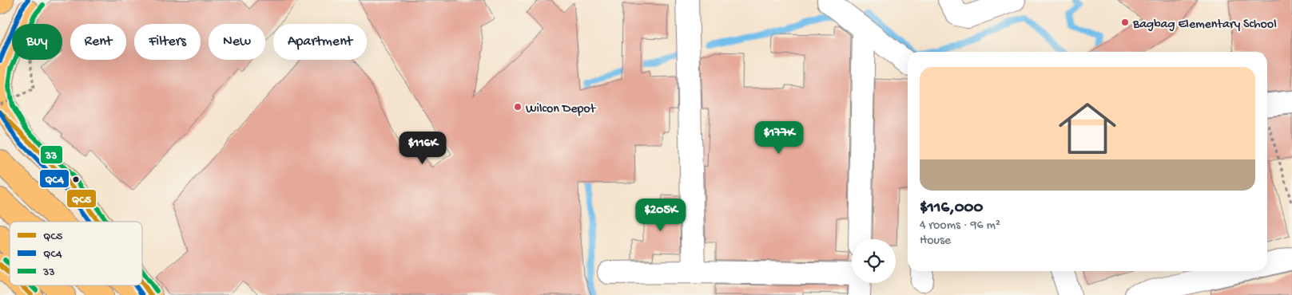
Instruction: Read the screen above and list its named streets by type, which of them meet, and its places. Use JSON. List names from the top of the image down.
{
  "places": ["Bagbag Elementary School", "Wilcon Depot"],
  "lines": ["transit line QC4", "transit line 33", "transit line QC5"],
  "legend": ["QC5", "QC4", "33"],
  "page": {
    "chip": [
      "Buy",
      "Rent",
      "Filters",
      "New",
      "Apartment"
    ],
    "list": [
      {
        "name": "$116,000",
        "note": "4 rooms · 96 m² · House"
      }
    ],
    "price": ["$177K", "$116K", "$205K"]
  }
}
